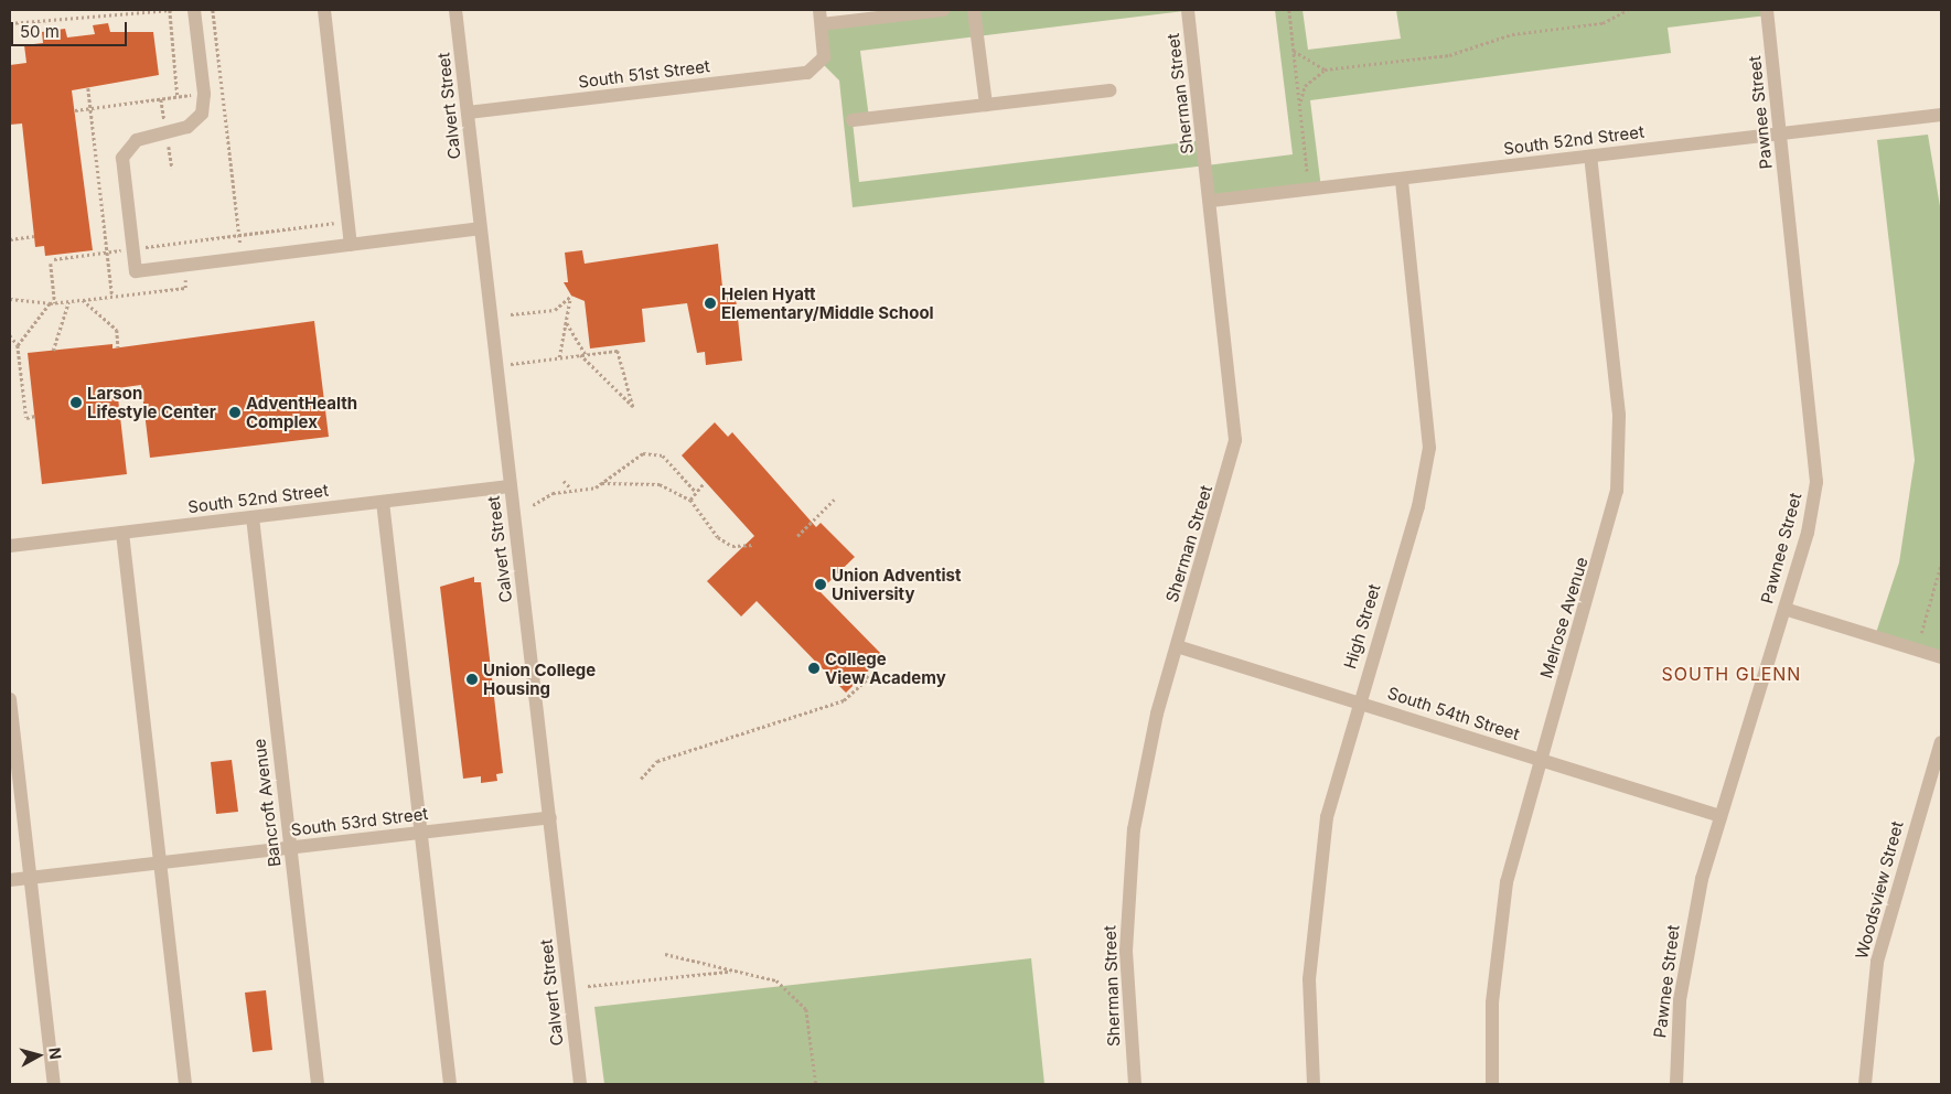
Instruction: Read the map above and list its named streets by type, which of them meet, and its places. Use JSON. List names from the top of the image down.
{
  "streets": {
    "street": [
      "South 51st Street",
      "Sherman Street",
      "Calvert Street",
      "Pawnee Street",
      "South 52nd Street",
      "Melrose Avenue",
      "High Street",
      "South 54th Street",
      "Bancroft Avenue",
      "South 53rd Street",
      "Woodsview Street"
    ]
  },
  "crossings": [
    ["South 51st Street", "Calvert Street"],
    ["Sherman Street", "South 52nd Street"],
    ["Sherman Street", "South 54th Street"],
    ["Calvert Street", "South 52nd Street"],
    ["Calvert Street", "South 53rd Street"],
    ["Pawnee Street", "South 52nd Street"],
    ["Pawnee Street", "South 54th Street"],
    ["South 52nd Street", "Melrose Avenue"],
    ["South 52nd Street", "High Street"],
    ["South 52nd Street", "Bancroft Avenue"],
    ["Melrose Avenue", "South 54th Street"],
    ["High Street", "South 54th Street"],
    ["Bancroft Avenue", "South 53rd Street"]
  ],
  "districts": ["SOUTH GLENN"],
  "places": [
    "Helen Hyatt Elementary/Middle School",
    "Larson Lifestyle Center",
    "AdventHealth Complex",
    "Union Adventist University",
    "College View Academy",
    "Union College Housing"
  ],
  "scale_bar": "50 m",
  "north": "right"
}
